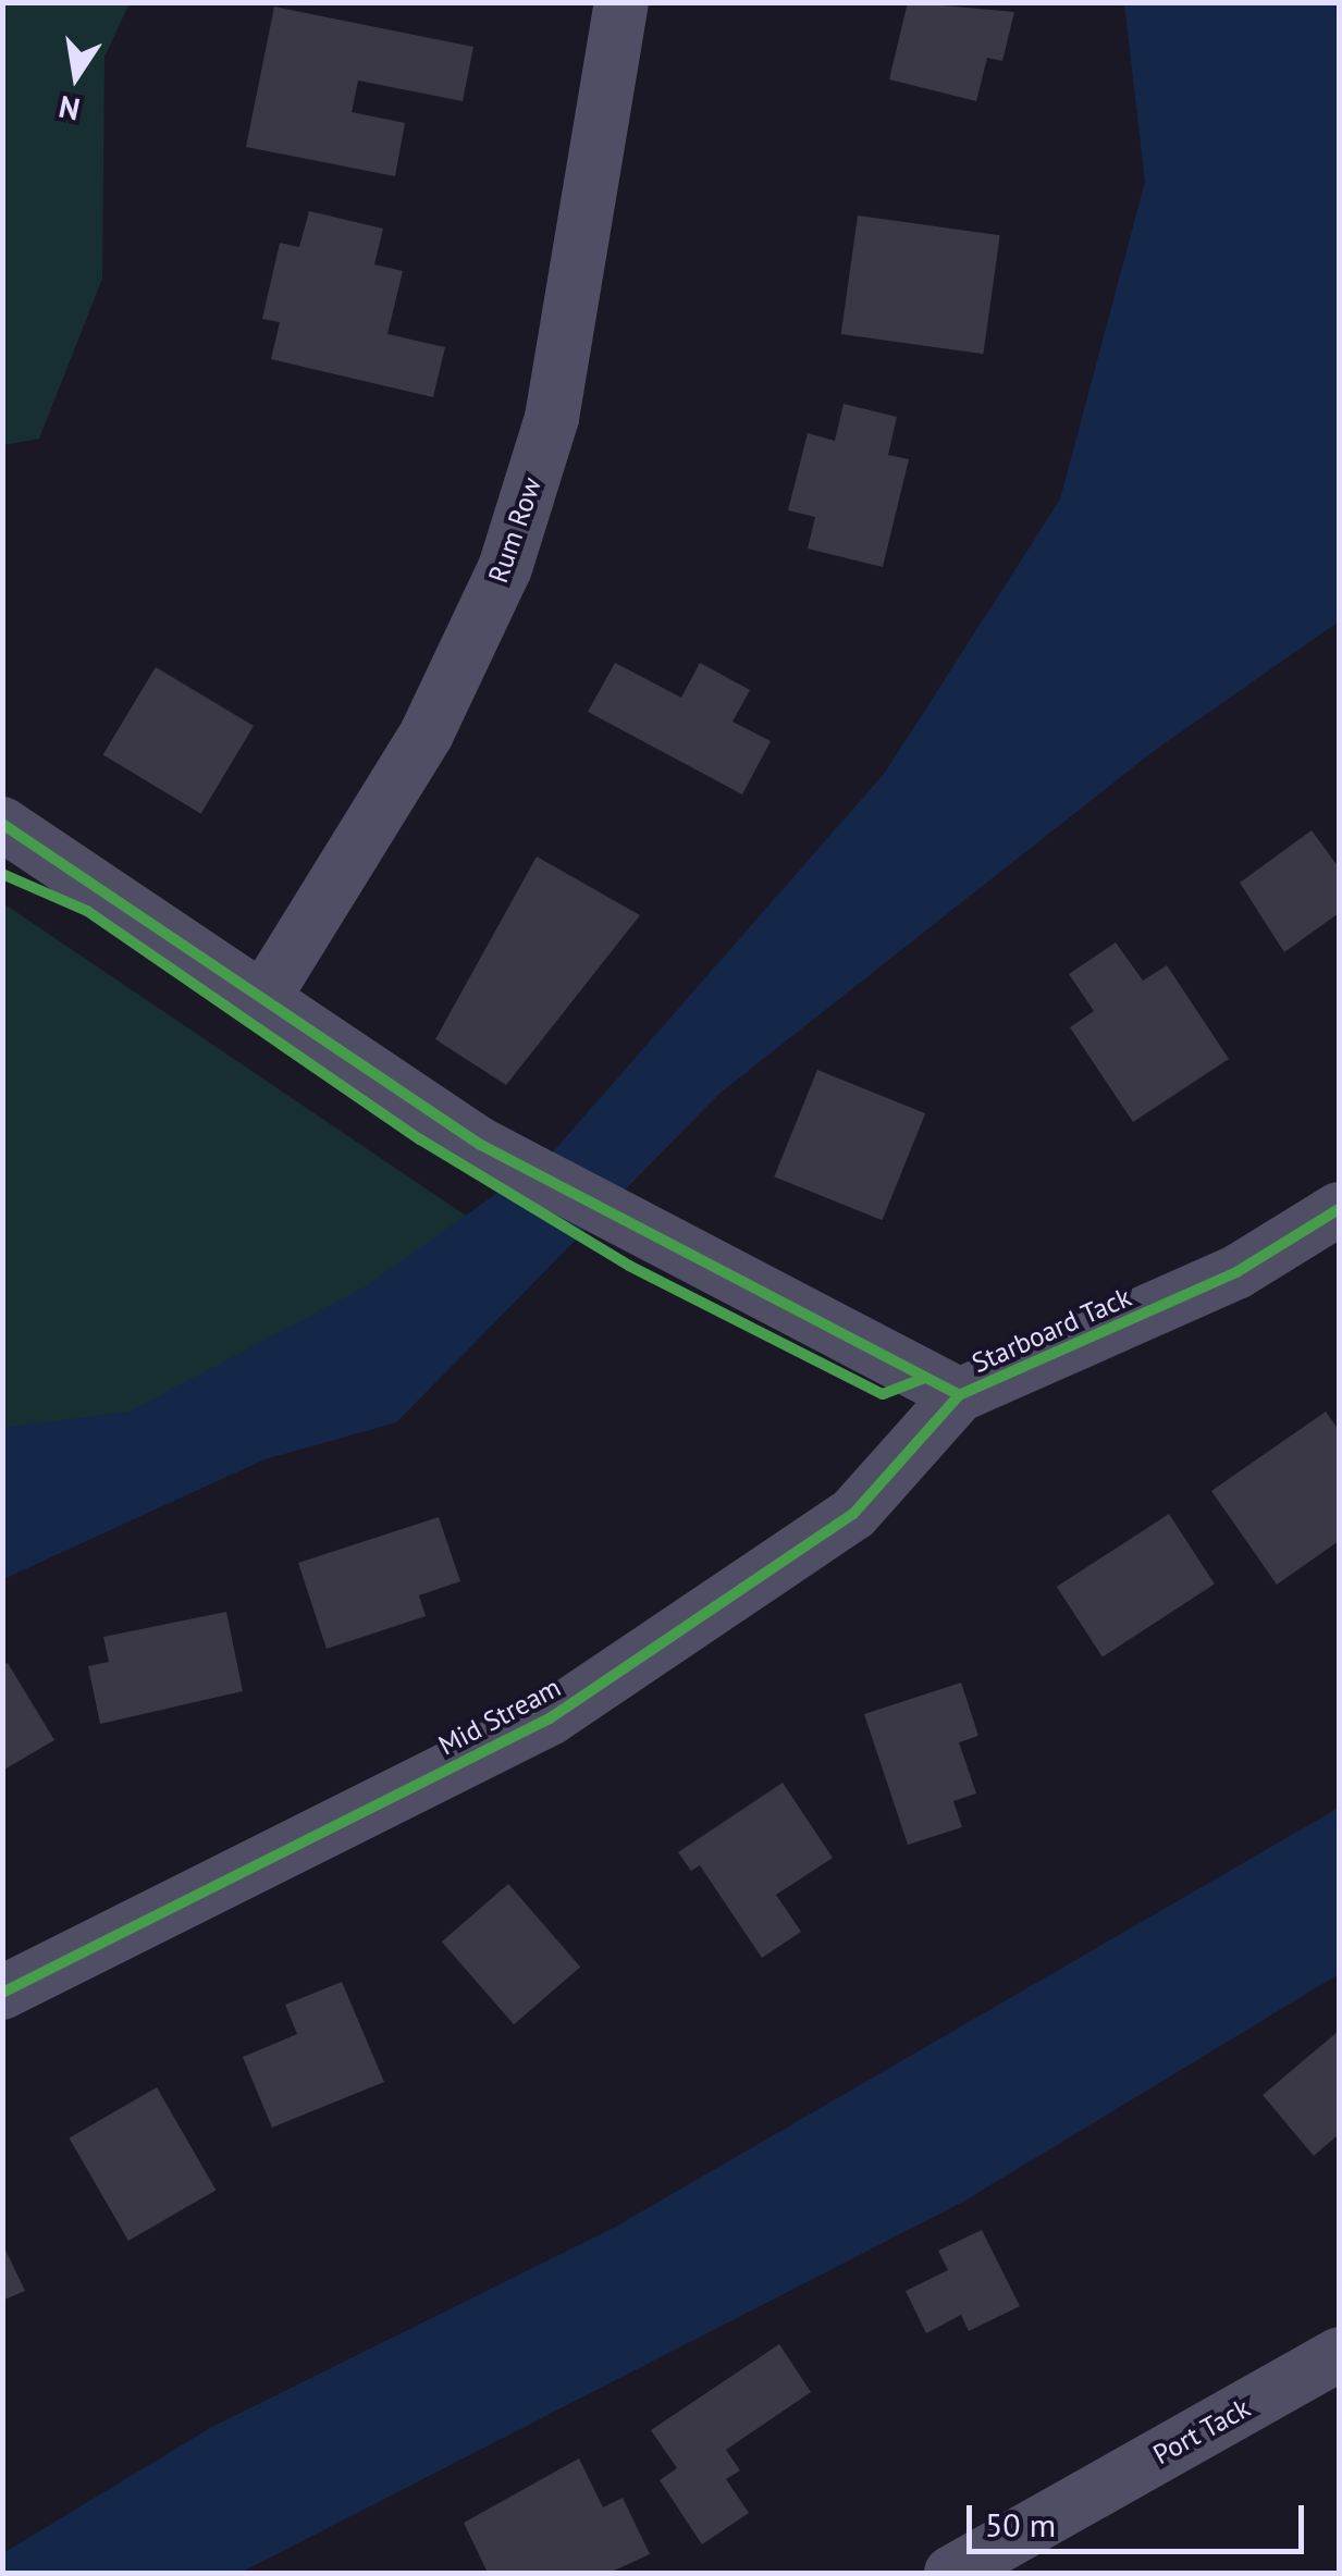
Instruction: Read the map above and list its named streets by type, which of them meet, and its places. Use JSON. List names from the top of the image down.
{
  "streets": {
    "street": [
      "Rum Row",
      "Starboard Tack",
      "Mid Stream",
      "Port Tack"
    ]
  },
  "crossings": [
    ["Rum Row", "Starboard Tack"],
    ["Starboard Tack", "Mid Stream"]
  ],
  "scale_bar": "50 m",
  "north": "bottom"
}
